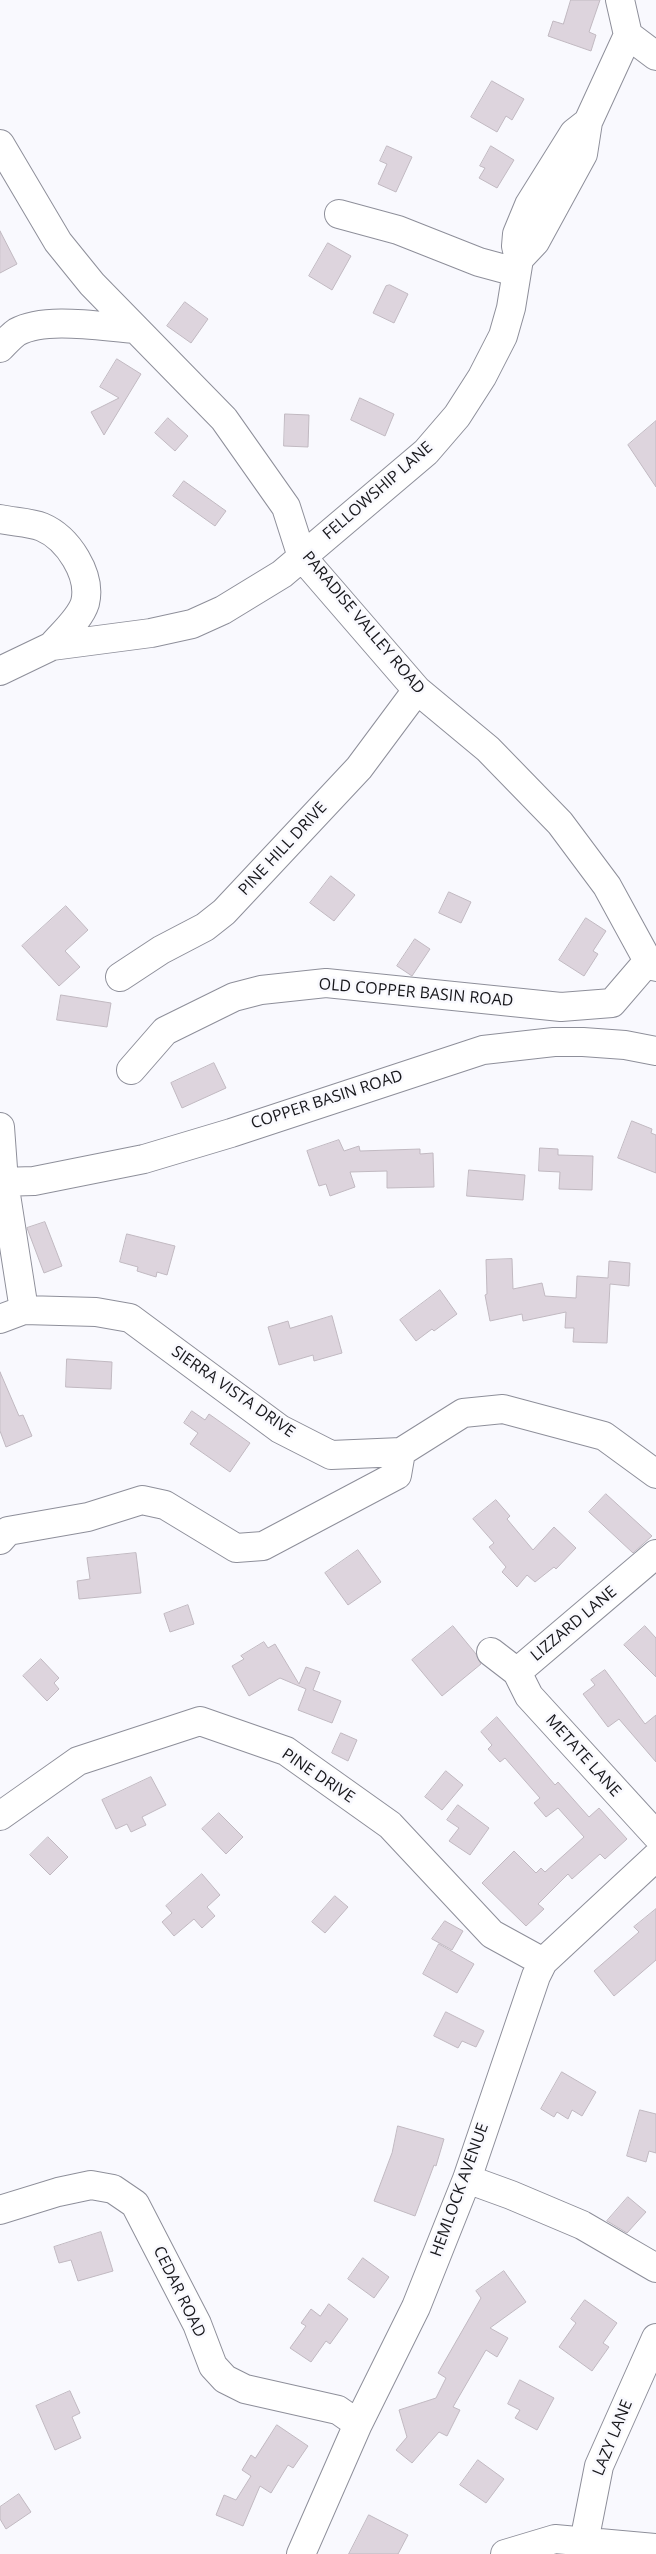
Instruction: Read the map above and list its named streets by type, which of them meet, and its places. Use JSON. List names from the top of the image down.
{
  "streets": {
    "street": [
      "FELLOWSHIP LANE",
      "PARADISE VALLEY ROAD",
      "PINE HILL DRIVE",
      "OLD COPPER BASIN ROAD",
      "COPPER BASIN ROAD",
      "SIERRA VISTA DRIVE",
      "LIZZARD LANE",
      "METATE LANE",
      "PINE DRIVE",
      "HEMLOCK AVENUE",
      "CEDAR ROAD",
      "LAZY LANE"
    ]
  },
  "crossings": [
    ["FELLOWSHIP LANE", "PARADISE VALLEY ROAD"],
    ["PARADISE VALLEY ROAD", "PINE HILL DRIVE"],
    ["PARADISE VALLEY ROAD", "OLD COPPER BASIN ROAD"],
    ["LIZZARD LANE", "METATE LANE"],
    ["PINE DRIVE", "HEMLOCK AVENUE"],
    ["HEMLOCK AVENUE", "CEDAR ROAD"]
  ]
}
